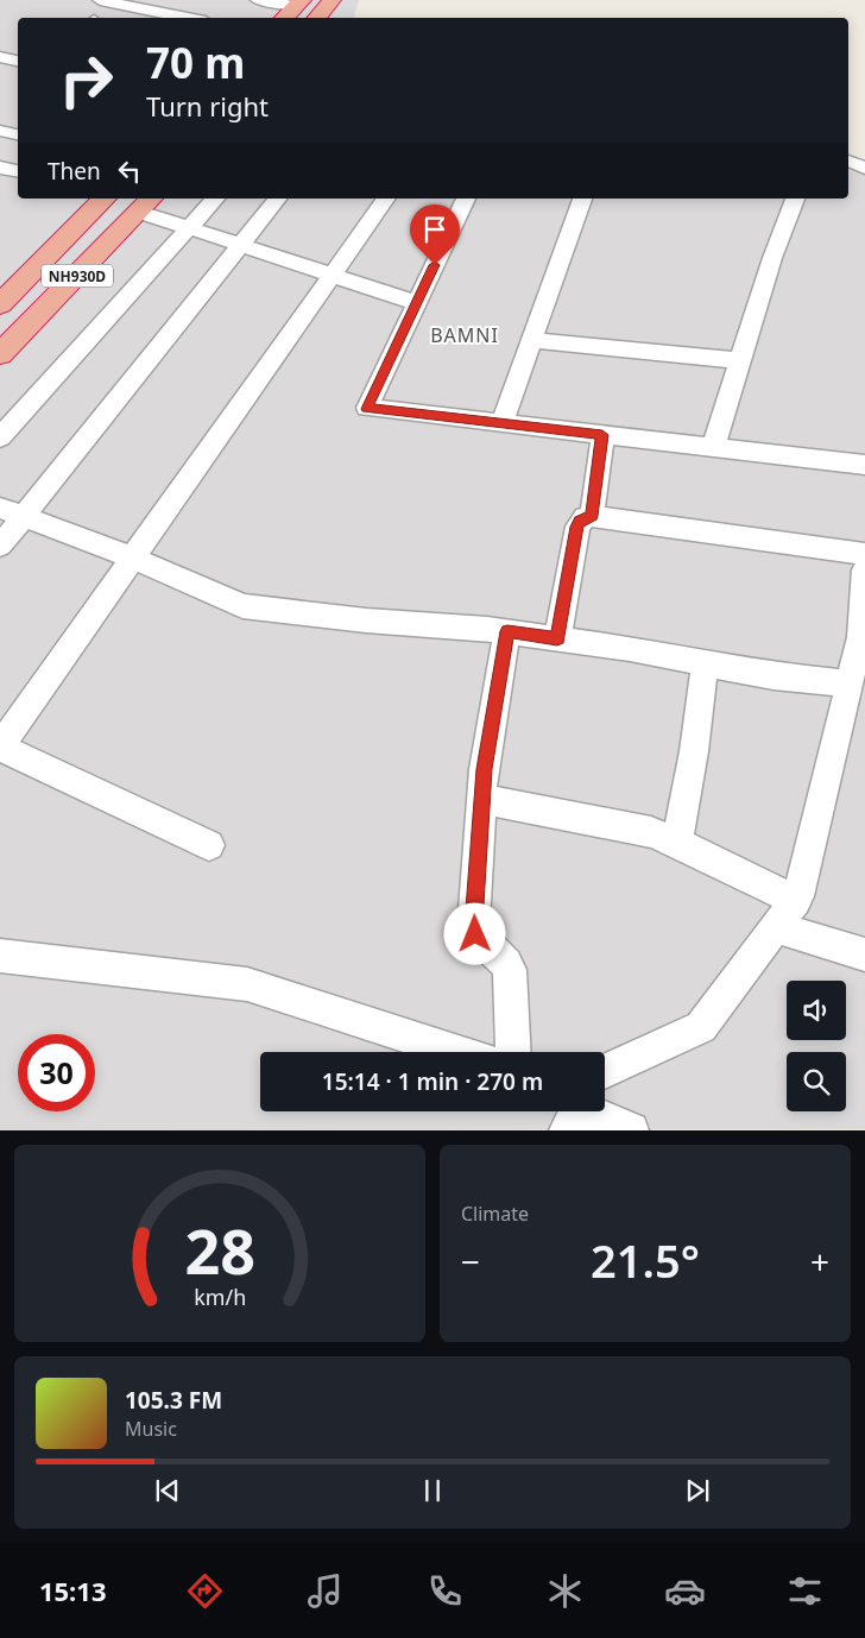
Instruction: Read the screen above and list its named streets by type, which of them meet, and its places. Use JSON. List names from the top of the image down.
{
  "streets": {
    "highway": ["NH930D"]
  },
  "districts": ["BAMNI"],
  "page": {
    "turn": ["70 m", "Turn right"],
    "then": "Then",
    "limit": "30",
    "trip": "15:14 · 1 min · 270 m",
    "tile": "Climate",
    "heat": ["−", "21.5°", "+"],
    "song": ["105.3 FM", "Music"],
    "tabs": "15:13",
    "gauge": ["28", "km/h"]
  }
}
